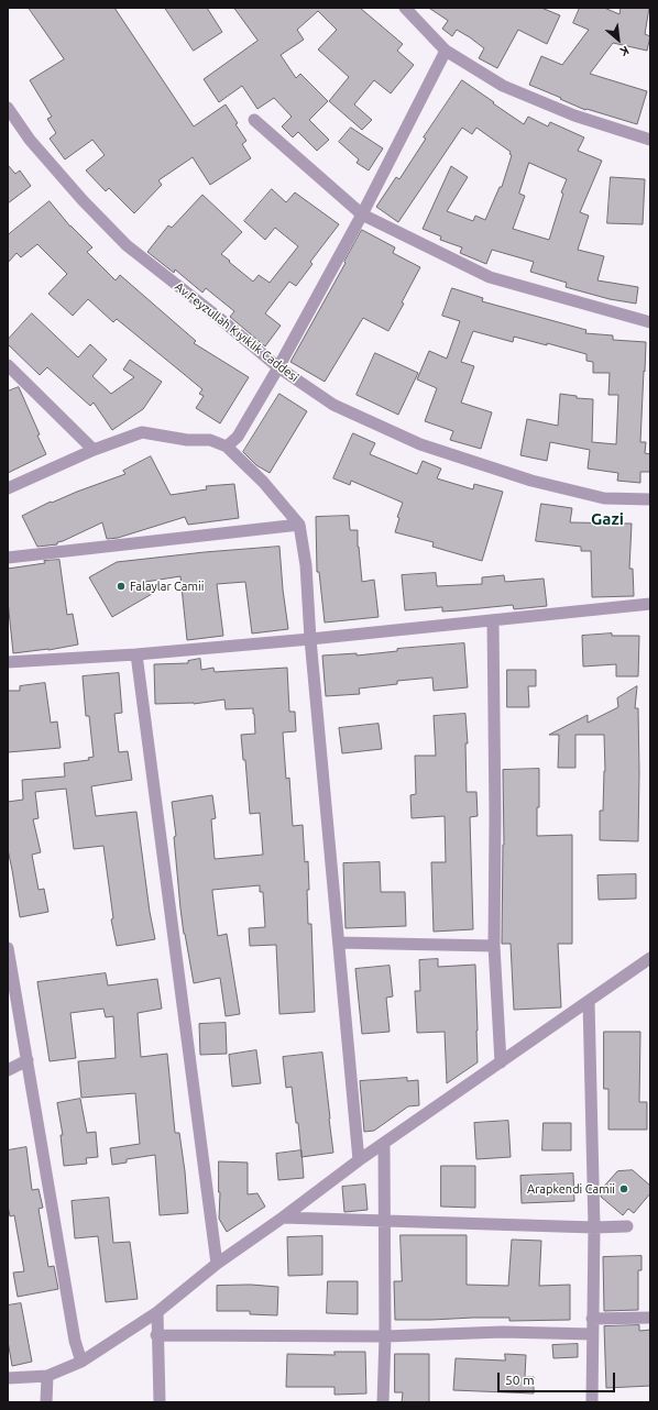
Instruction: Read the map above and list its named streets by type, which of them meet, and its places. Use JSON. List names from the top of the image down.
{
  "streets": {
    "street": ["Av.Feyzullah Kıyıklık Caddesi"]
  },
  "districts": ["Gazi"],
  "places": ["Falaylar Camii", "Arapkendi Camii"],
  "scale_bar": "50 m",
  "north": "bottom right"
}
